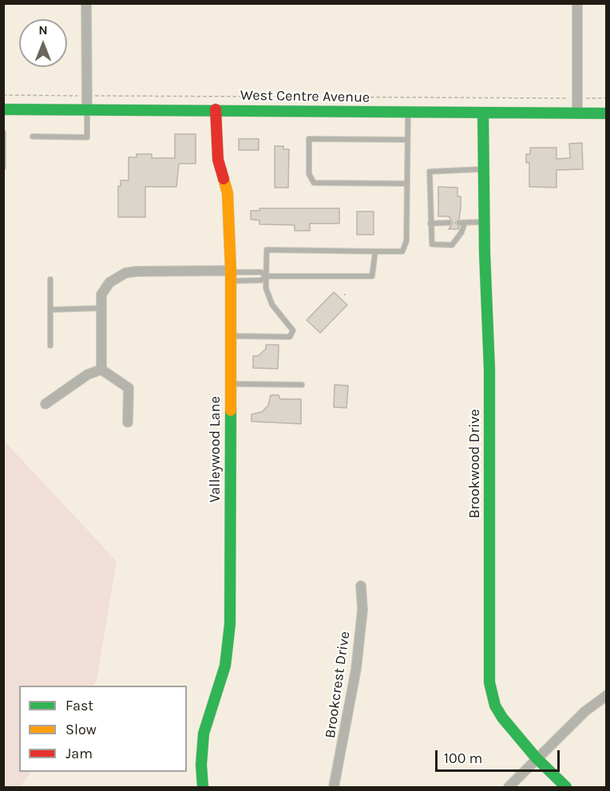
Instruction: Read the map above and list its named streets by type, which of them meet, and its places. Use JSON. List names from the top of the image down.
{
  "streets": {
    "street": [
      "West Centre Avenue",
      "Valleywood Lane",
      "Brookwood Drive",
      "Brookcrest Drive"
    ]
  },
  "crossings": [
    ["West Centre Avenue", "Valleywood Lane"],
    ["West Centre Avenue", "Brookwood Drive"]
  ],
  "legend": ["Fast", "Slow", "Jam"],
  "scale_bar": "100 m",
  "north": "top"
}
